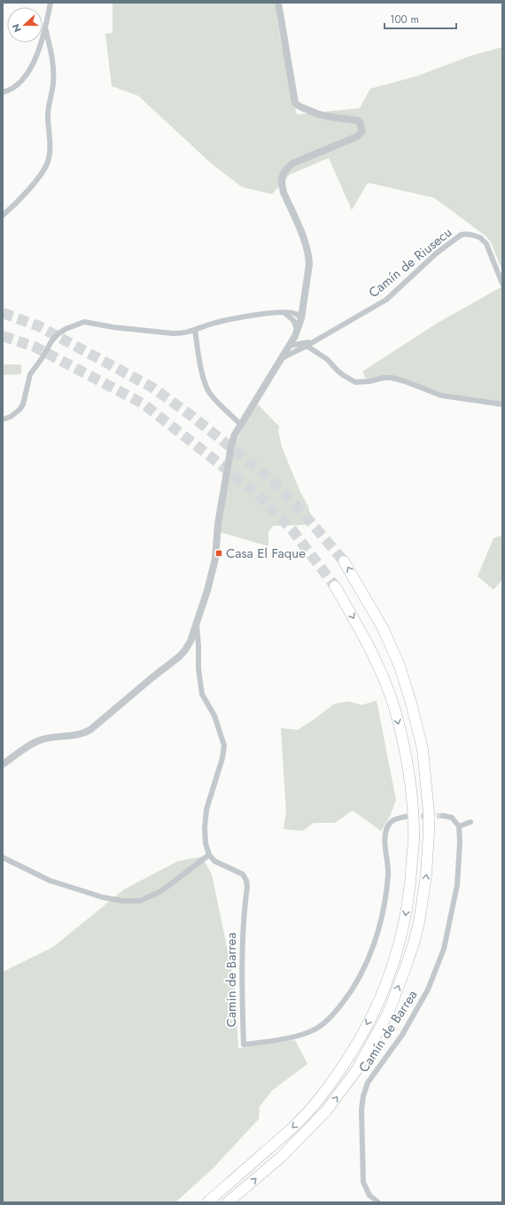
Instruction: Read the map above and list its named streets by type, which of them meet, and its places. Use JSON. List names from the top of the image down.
{
  "streets": {
    "street": ["Camín de Riusecu", "Camin de Barrea", "Camín de Barrea"]
  },
  "places": {
    "transit": ["Casa El Faque"]
  },
  "scale_bar": "100 m",
  "north": "left"
}
